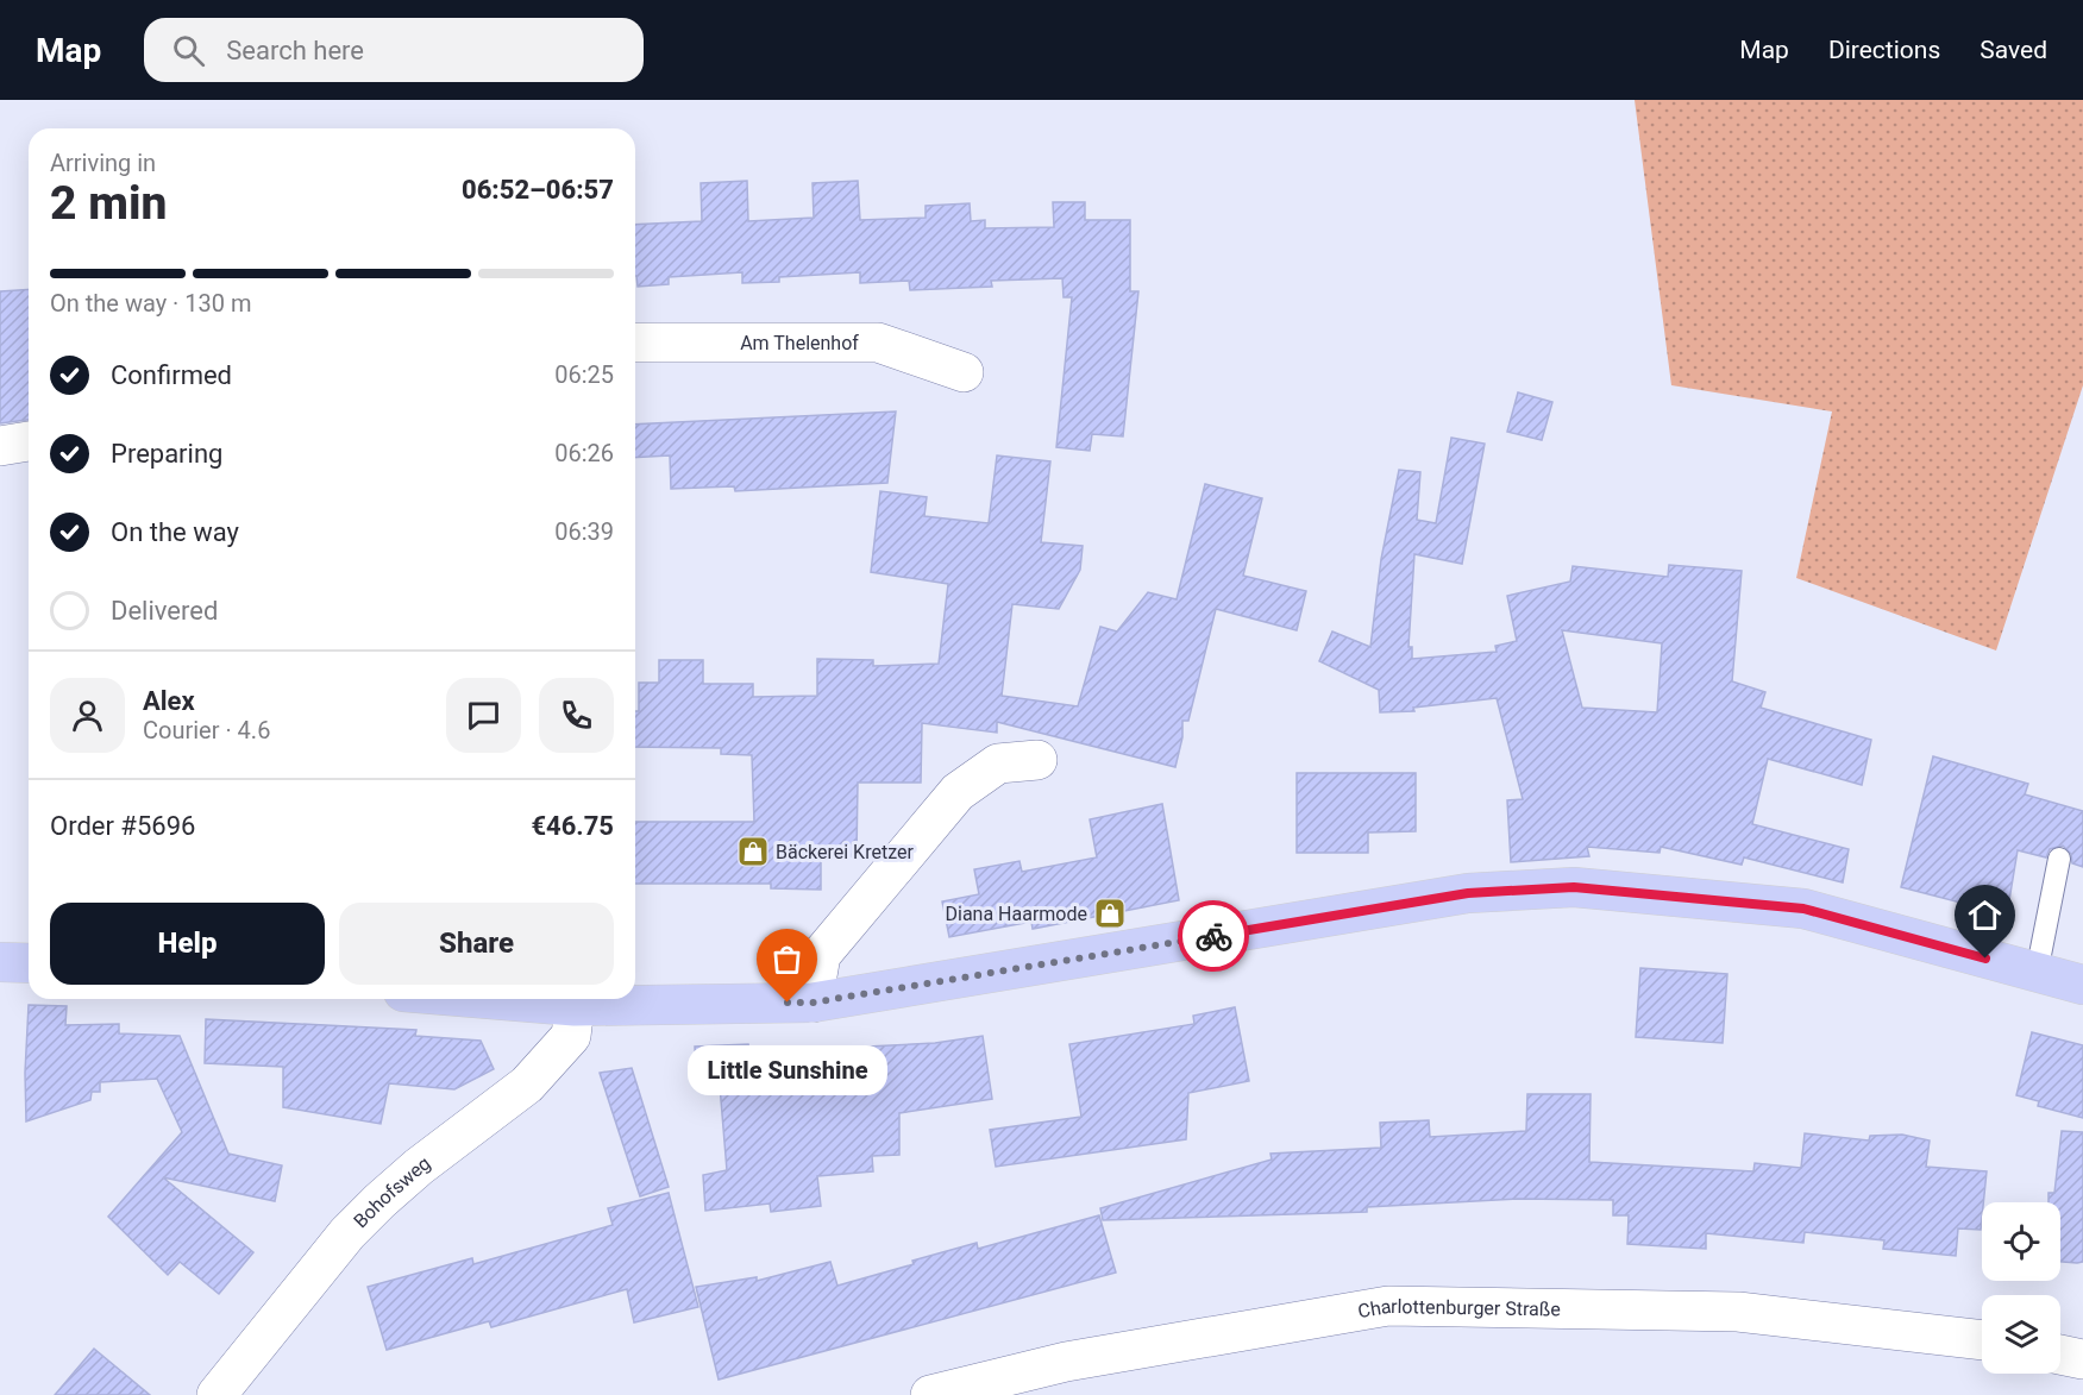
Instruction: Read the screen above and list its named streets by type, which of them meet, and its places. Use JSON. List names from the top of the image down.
{
  "streets": {
    "street": ["Am Thelenhof", "Bohofsweg", "Charlottenburger Straße"]
  },
  "places": {
    "shop": ["Bäckerei Kretzer", "Diana Haarmode"],
    "other": ["Little Sunshine"]
  },
  "page": {
    "header": "Map",
    "search": "Search here",
    "nav": ["Map", "Directions", "Saved"],
    "heading": ["2 min", "Arriving in", "06:52–06:57"],
    "panel": [
      "Alex",
      "Courier · 4.6",
      "Order #5696",
      "€46.75"
    ],
    "bar": "On the way · 130 m",
    "list": [
      ["Confirmed", "06:25"],
      ["Preparing", "06:26"],
      ["On the way", "06:39"],
      "Delivered"
    ],
    "buttons": ["Help", "Share"],
    "bubble": "Little Sunshine"
  }
}
